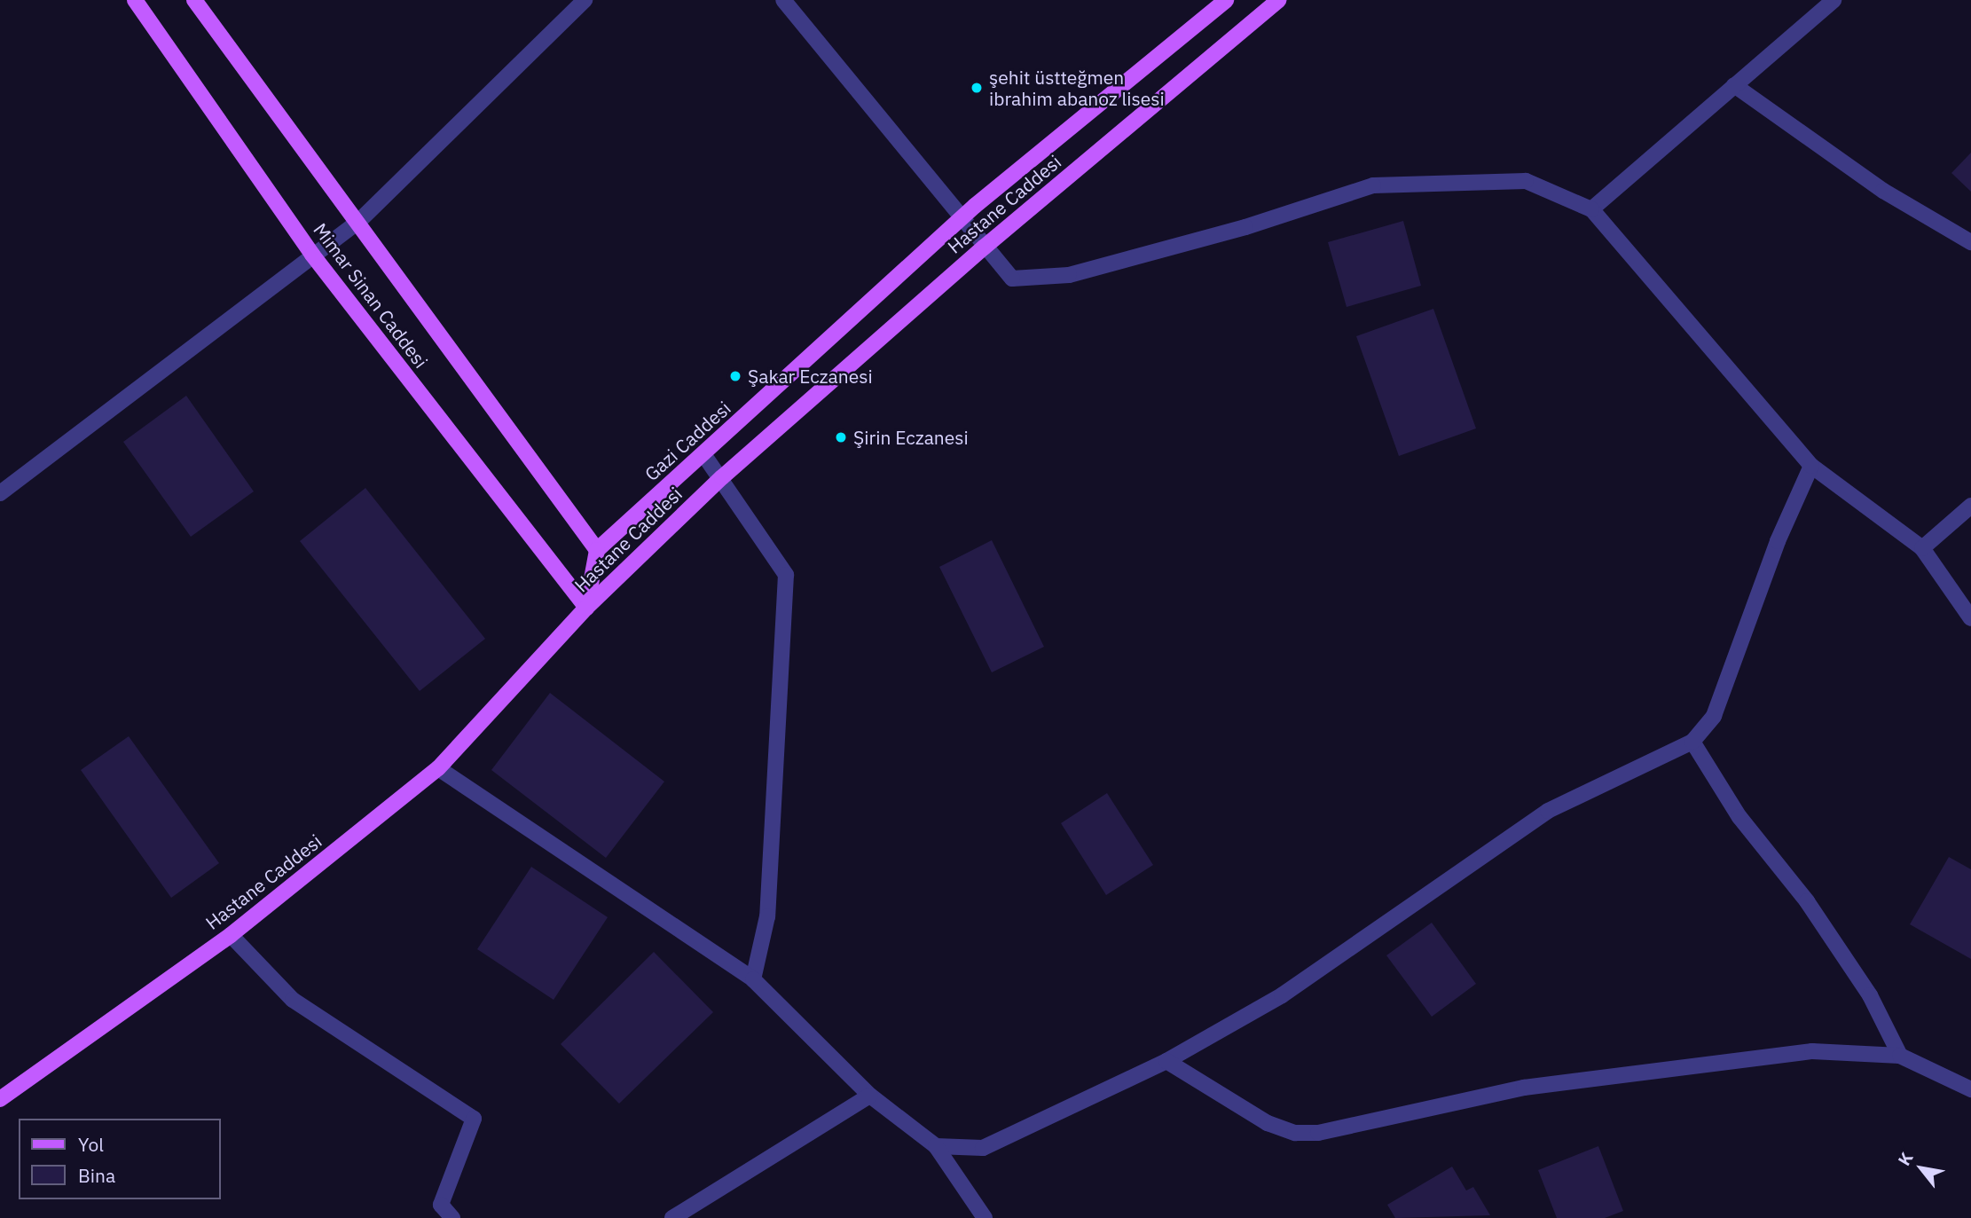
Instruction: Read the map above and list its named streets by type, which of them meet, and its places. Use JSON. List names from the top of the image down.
{
  "streets": {
    "main road": ["Hastane Caddesi", "Mimar Sinan Caddesi", "Gazi Caddesi"]
  },
  "crossings": [
    ["Hastane Caddesi", "Mimar Sinan Caddesi"]
  ],
  "places": ["şehit üstteğmen ibrahim abanoz lisesi", "Şakar Eczanesi", "Şirin Eczanesi"],
  "legend": ["Yol", "Bina"],
  "north": "top left"
}
